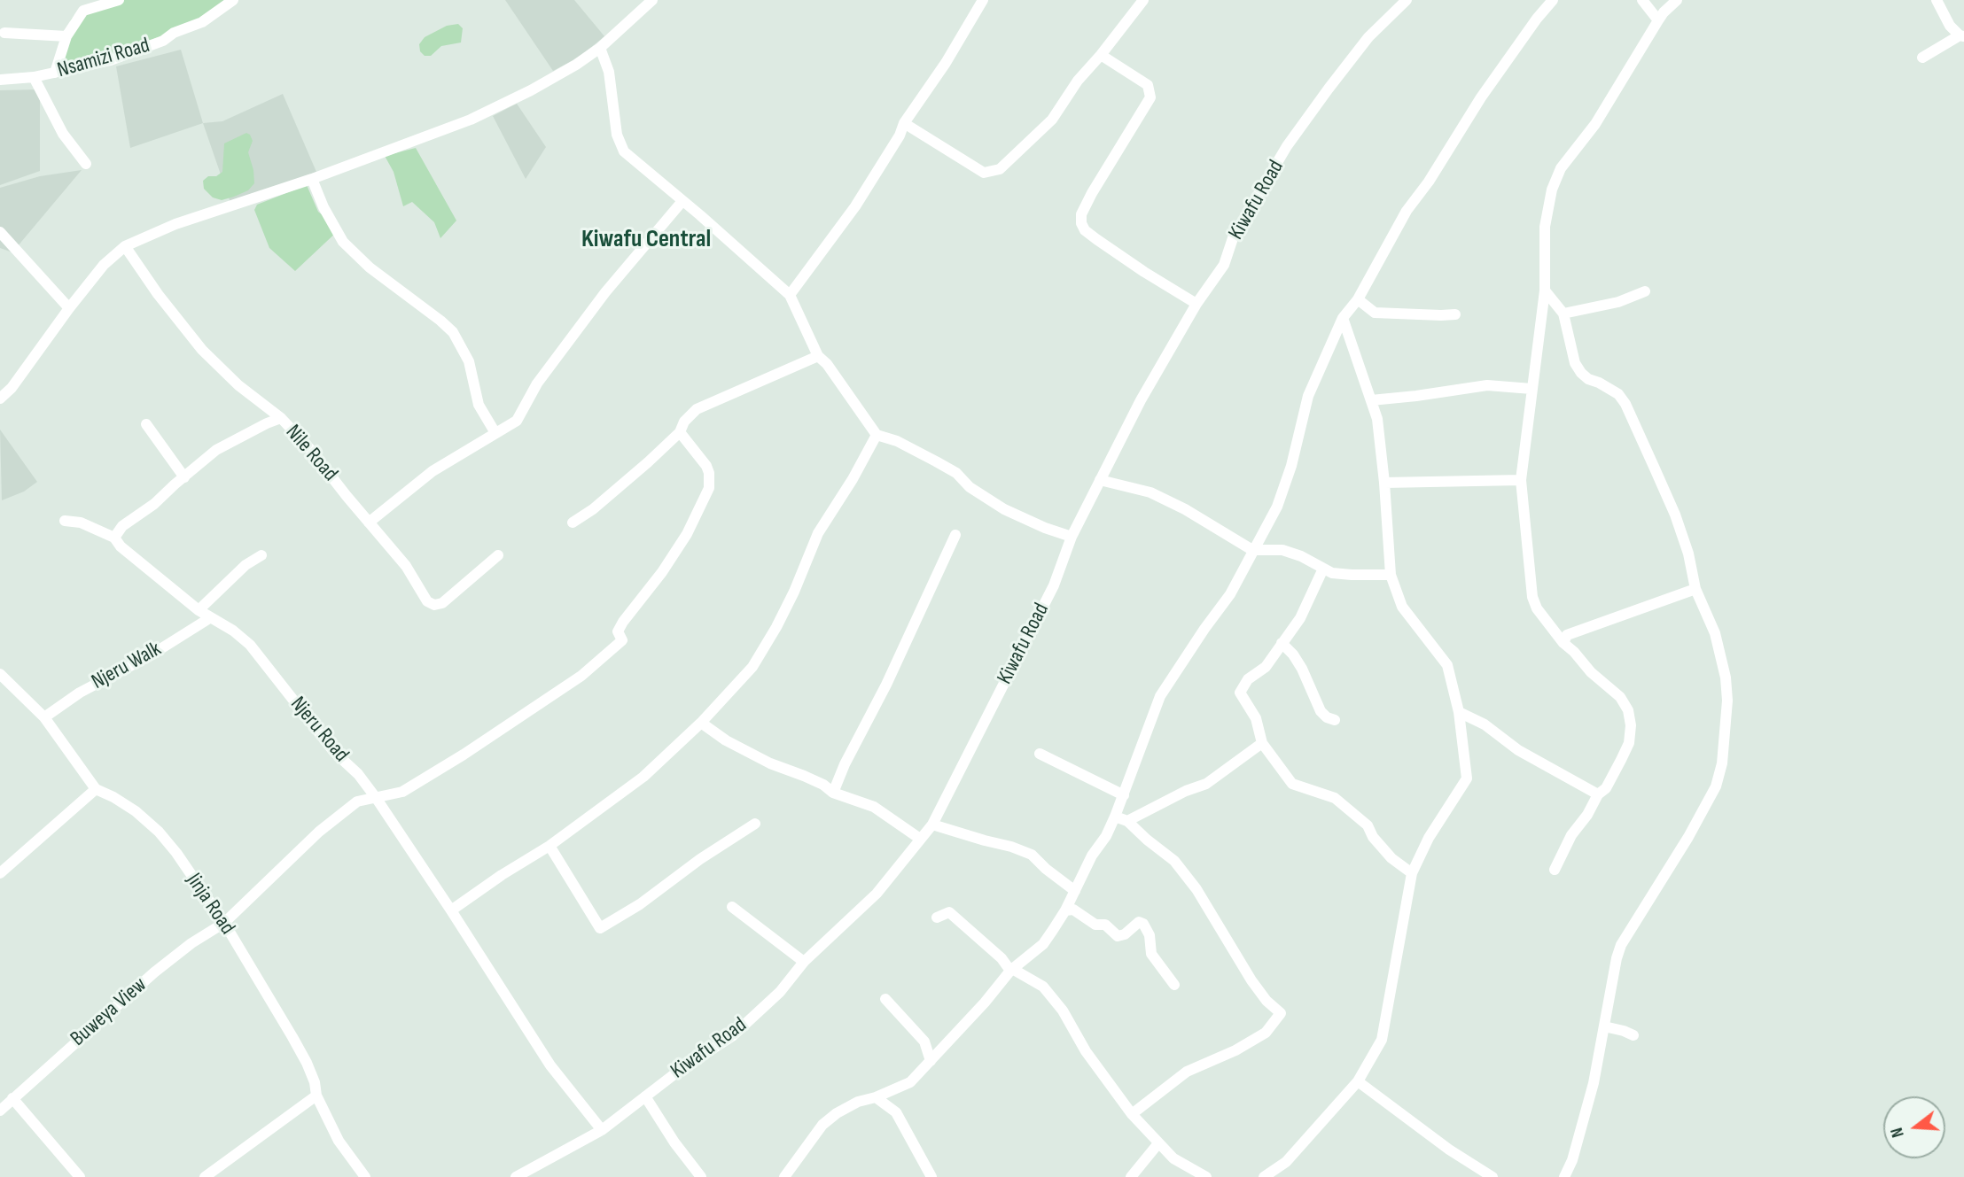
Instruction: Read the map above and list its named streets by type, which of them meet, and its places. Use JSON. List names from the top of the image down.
{
  "streets": {
    "street": [
      "Nsamizi Road",
      "Kiwafu Road",
      "Nile Road",
      "Njeru Walk",
      "Njeru Road",
      "Jinja Road",
      "Buweya View"
    ]
  },
  "crossings": [
    ["Kiwafu Road", "Njeru Road"],
    ["Njeru Walk", "Njeru Road"],
    ["Njeru Walk", "Jinja Road"],
    ["Njeru Road", "Buweya View"],
    ["Jinja Road", "Buweya View"]
  ],
  "districts": ["Kiwafu Central"],
  "north": "left"
}
